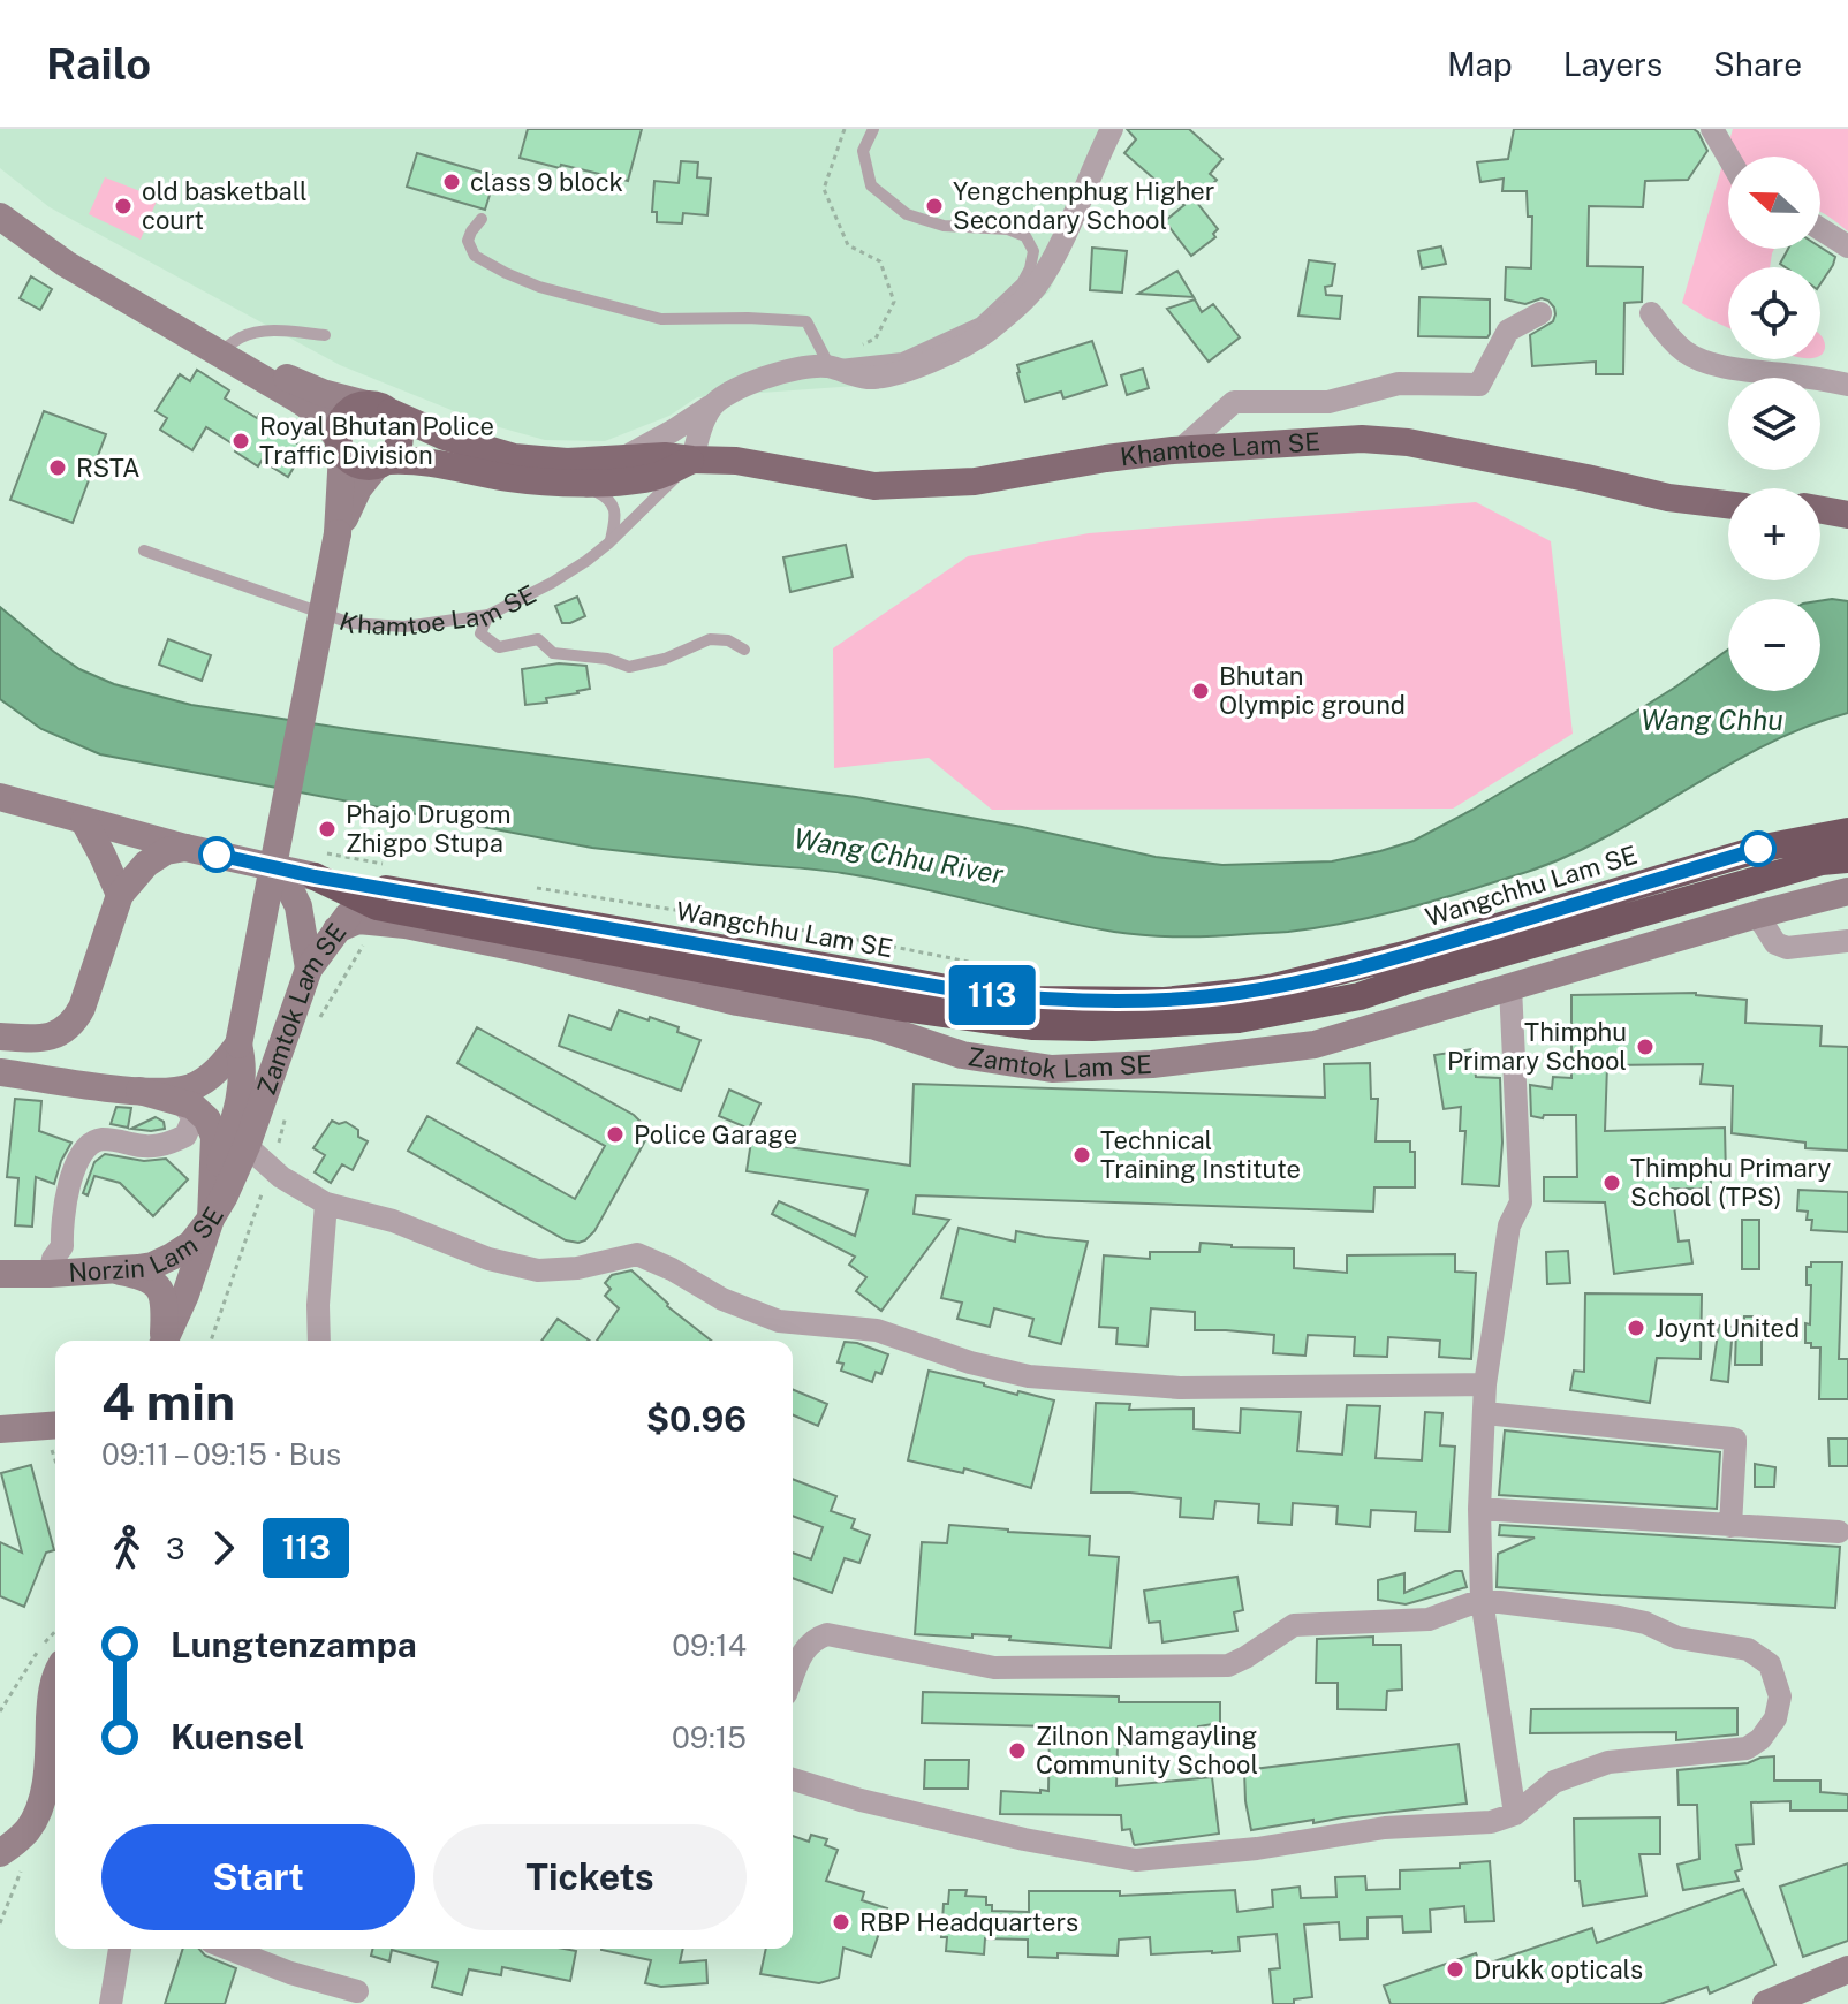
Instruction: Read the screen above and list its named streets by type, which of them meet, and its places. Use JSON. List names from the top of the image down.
{
  "streets": {
    "highway": ["Wangchhu Lam SE"],
    "main road": ["Khamtoe Lam SE", "Zamtok Lam SE", "Norzin Lam SE"]
  },
  "crossings": [
    ["Wangchhu Lam SE", "Zamtok Lam SE"],
    ["Zamtok Lam SE", "Norzin Lam SE"]
  ],
  "water": ["Wang Chhu", "Wang Chhu River"],
  "places": [
    "class 9 block",
    "old basketball court",
    "Yengchenphug Higher Secondary School",
    "Royal Bhutan Police Traffic Division",
    "RSTA",
    "Bhutan Olympic ground",
    "Phajo Drugom Zhigpo Stupa",
    "Thimphu Primary School",
    "Police Garage",
    "Technical Training Institute",
    "Thimphu Primary School (TPS)",
    "Joynt United",
    "Zilnon Namgayling Community School",
    "RBP Headquarters",
    "Drukk opticals"
  ],
  "lines": ["bus line 113"],
  "north": "left",
  "page": {
    "header": "Railo",
    "nav": ["Map", "Layers", "Share"],
    "on_map": "113",
    "map_buttons": ["+", "−"],
    "heading": ["4 min", "09:11 – 09:15 · Bus", "$0.96"],
    "legs": ["3", "113"],
    "list": [
      {
        "name": "Lungtenzampa",
        "value": "09:14"
      },
      {
        "name": "Kuensel",
        "value": "09:15"
      }
    ],
    "buttons": ["Start", "Tickets"]
  }
}
